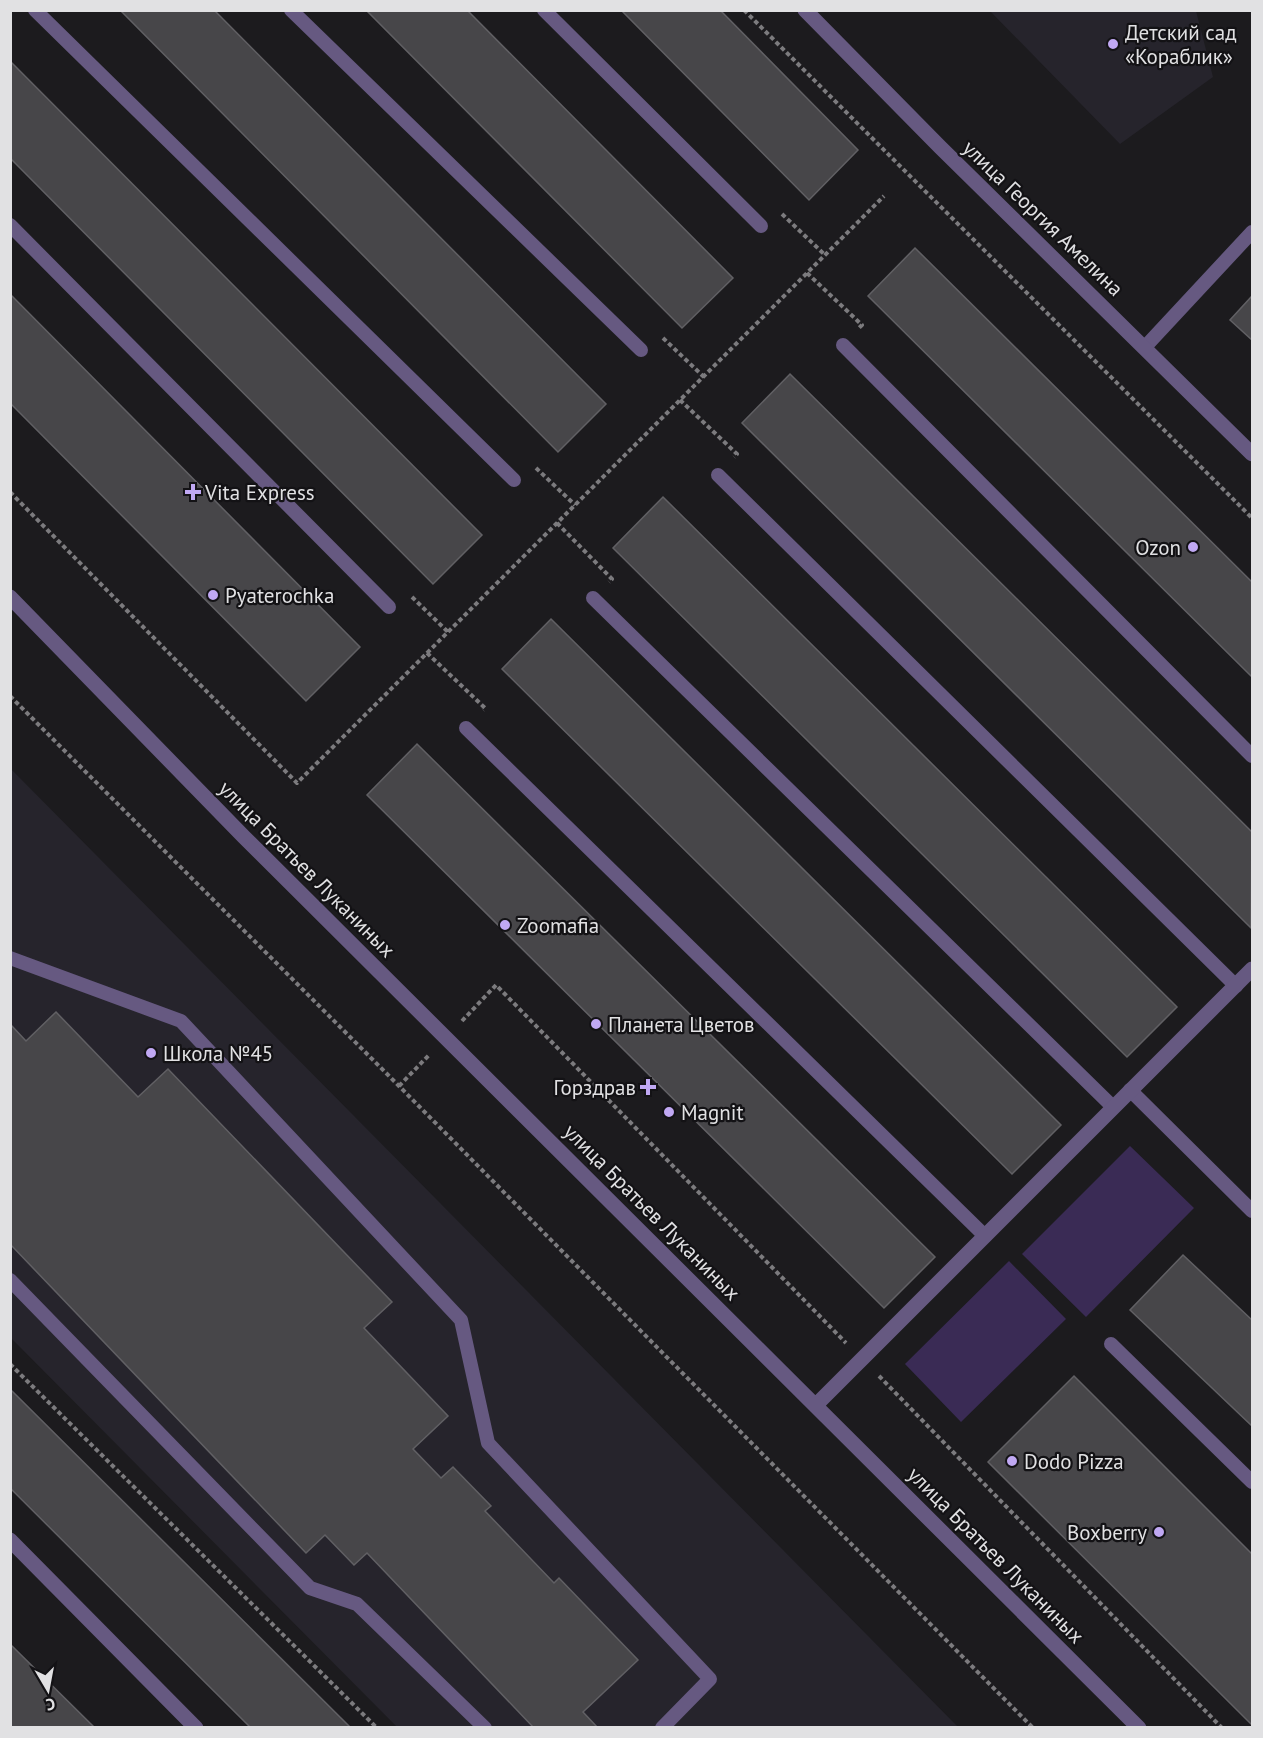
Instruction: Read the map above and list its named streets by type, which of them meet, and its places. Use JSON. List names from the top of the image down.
{
  "streets": {
    "street": ["улица Георгия Амелина", "улица Братьев Луканиных"]
  },
  "places": {
    "other": [
      "Детский сад «Кораблик»",
      "Ozon",
      "Pyaterochka",
      "Zoomafia",
      "Планета Цветов",
      "Школа №45",
      "Magnit",
      "Dodo Pizza",
      "Boxberry"
    ],
    "health": ["Vita Express", "Горздрав"]
  },
  "north": "bottom"
}
